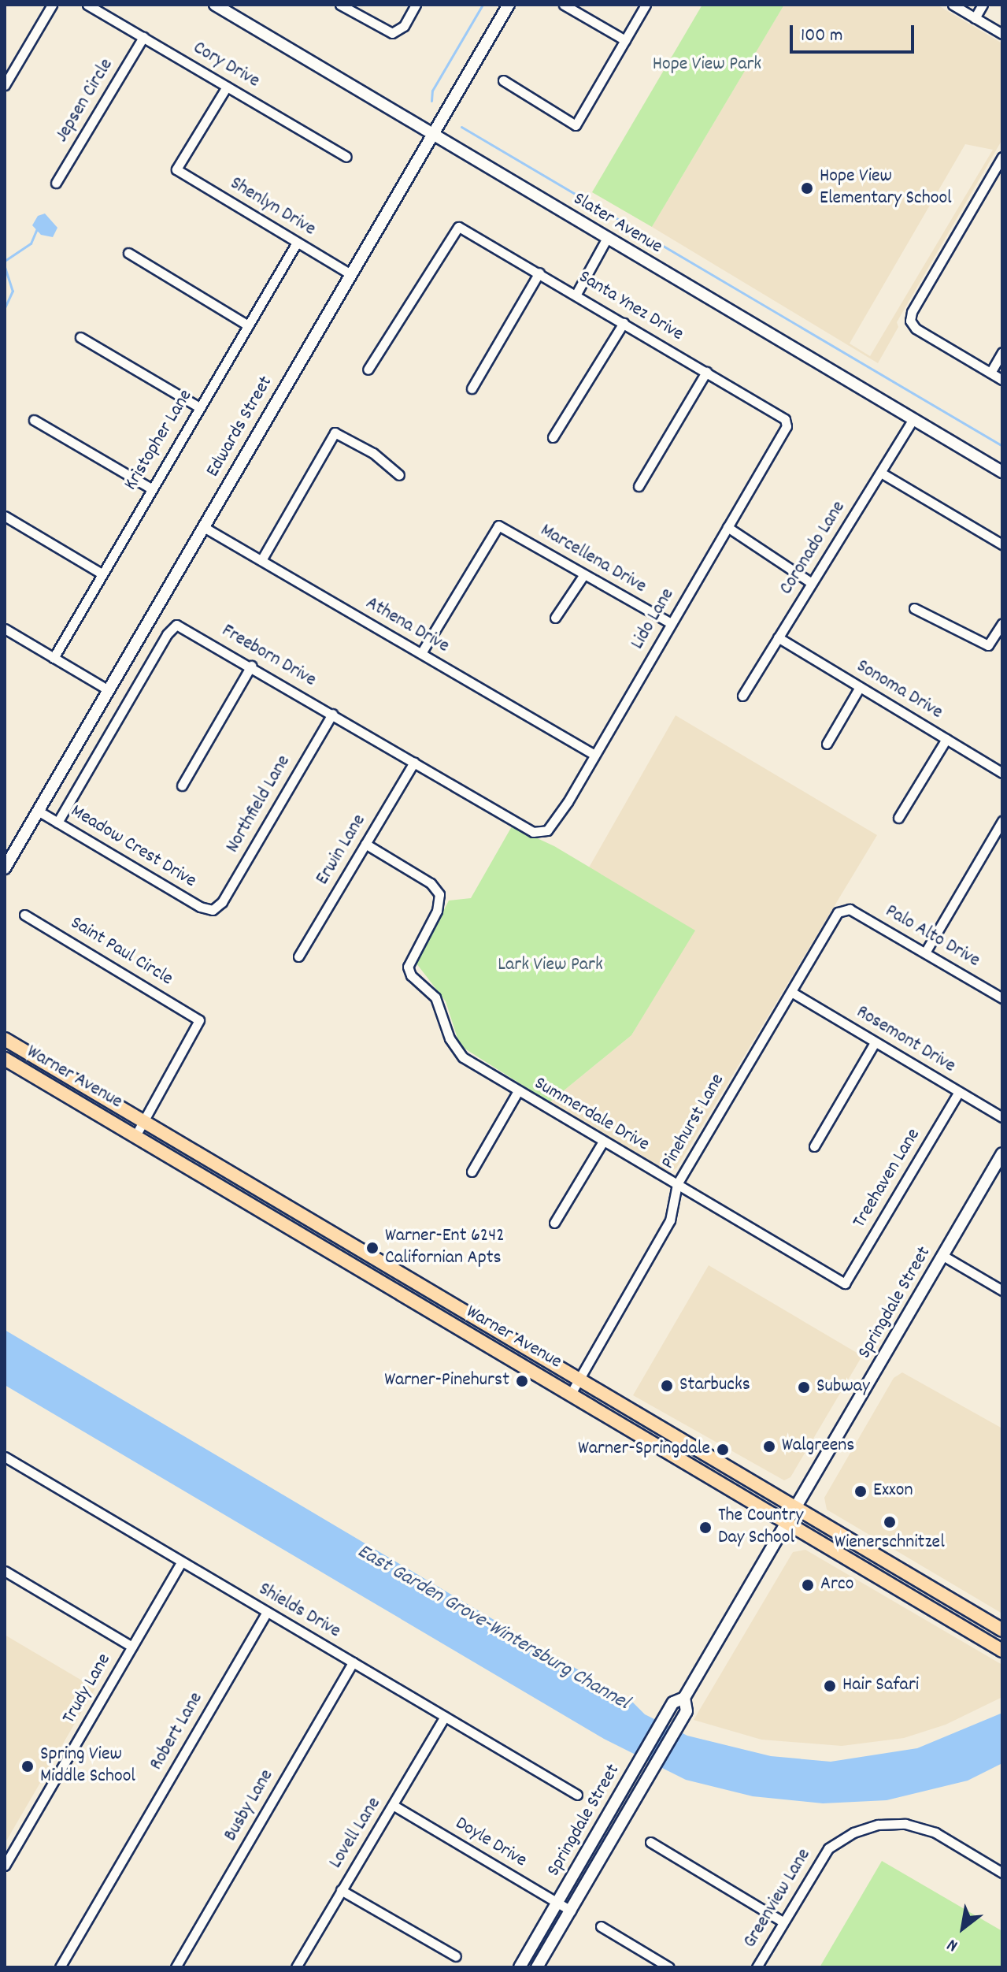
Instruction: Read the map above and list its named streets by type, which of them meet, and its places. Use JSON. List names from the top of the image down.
{
  "streets": {
    "main road": [
      "Slater Avenue",
      "Edwards Street",
      "Warner Avenue",
      "Springdale Street"
    ],
    "street": [
      "Cory Drive",
      "Jepsen Circle",
      "Shenlyn Drive",
      "Santa Ynez Drive",
      "Kristopher Lane",
      "Coronado Lane",
      "Marcellena Drive",
      "Lido Lane",
      "Athena Drive",
      "Freeborn Drive",
      "Sonoma Drive",
      "Northfield Lane",
      "Meadow Crest Drive",
      "Erwin Lane",
      "Palo Alto Drive",
      "Saint Paul Circle",
      "Rosemont Drive",
      "Summerdale Drive",
      "Pinehurst Lane",
      "Treehaven Lane",
      "Shields Drive",
      "Trudy Lane",
      "Robert Lane",
      "Busby Lane",
      "Lovell Lane",
      "Doyle Drive",
      "Greenview Lane"
    ]
  },
  "crossings": [
    ["Cory Drive", "Jepsen Circle"],
    ["Cory Drive", "Shenlyn Drive"],
    ["Shenlyn Drive", "Edwards Street"],
    ["Shenlyn Drive", "Kristopher Lane"],
    ["Slater Avenue", "Edwards Street"],
    ["Slater Avenue", "Coronado Lane"],
    ["Santa Ynez Drive", "Lido Lane"],
    ["Edwards Street", "Athena Drive"],
    ["Edwards Street", "Meadow Crest Drive"],
    ["Coronado Lane", "Sonoma Drive"],
    ["Marcellena Drive", "Lido Lane"],
    ["Marcellena Drive", "Athena Drive"],
    ["Lido Lane", "Athena Drive"],
    ["Lido Lane", "Freeborn Drive"],
    ["Freeborn Drive", "Northfield Lane"],
    ["Freeborn Drive", "Meadow Crest Drive"],
    ["Freeborn Drive", "Erwin Lane"],
    ["Northfield Lane", "Meadow Crest Drive"],
    ["Erwin Lane", "Summerdale Drive"],
    ["Palo Alto Drive", "Pinehurst Lane"],
    ["Saint Paul Circle", "Warner Avenue"],
    ["Rosemont Drive", "Pinehurst Lane"],
    ["Rosemont Drive", "Treehaven Lane"],
    ["Warner Avenue", "Pinehurst Lane"],
    ["Warner Avenue", "Springdale Street"],
    ["Summerdale Drive", "Pinehurst Lane"],
    ["Summerdale Drive", "Treehaven Lane"],
    ["Springdale Street", "Doyle Drive"],
    ["Shields Drive", "Trudy Lane"],
    ["Shields Drive", "Robert Lane"],
    ["Shields Drive", "Busby Lane"],
    ["Shields Drive", "Lovell Lane"],
    ["Lovell Lane", "Doyle Drive"]
  ],
  "water": ["East Garden Grove-Wintersburg Channel"],
  "parks": ["Hope View Park", "Lark View Park"],
  "places": [
    "Hope View Elementary School",
    "Warner-Ent 6242 Californian Apts",
    "Warner-Pinehurst",
    "Starbucks",
    "Subway",
    "Walgreens",
    "Warner-Springdale",
    "Exxon",
    "Wienerschnitzel",
    "The Country Day School",
    "Arco",
    "Hair Safari",
    "Spring View Middle School"
  ],
  "scale_bar": "100 m",
  "north": "bottom left"
}
